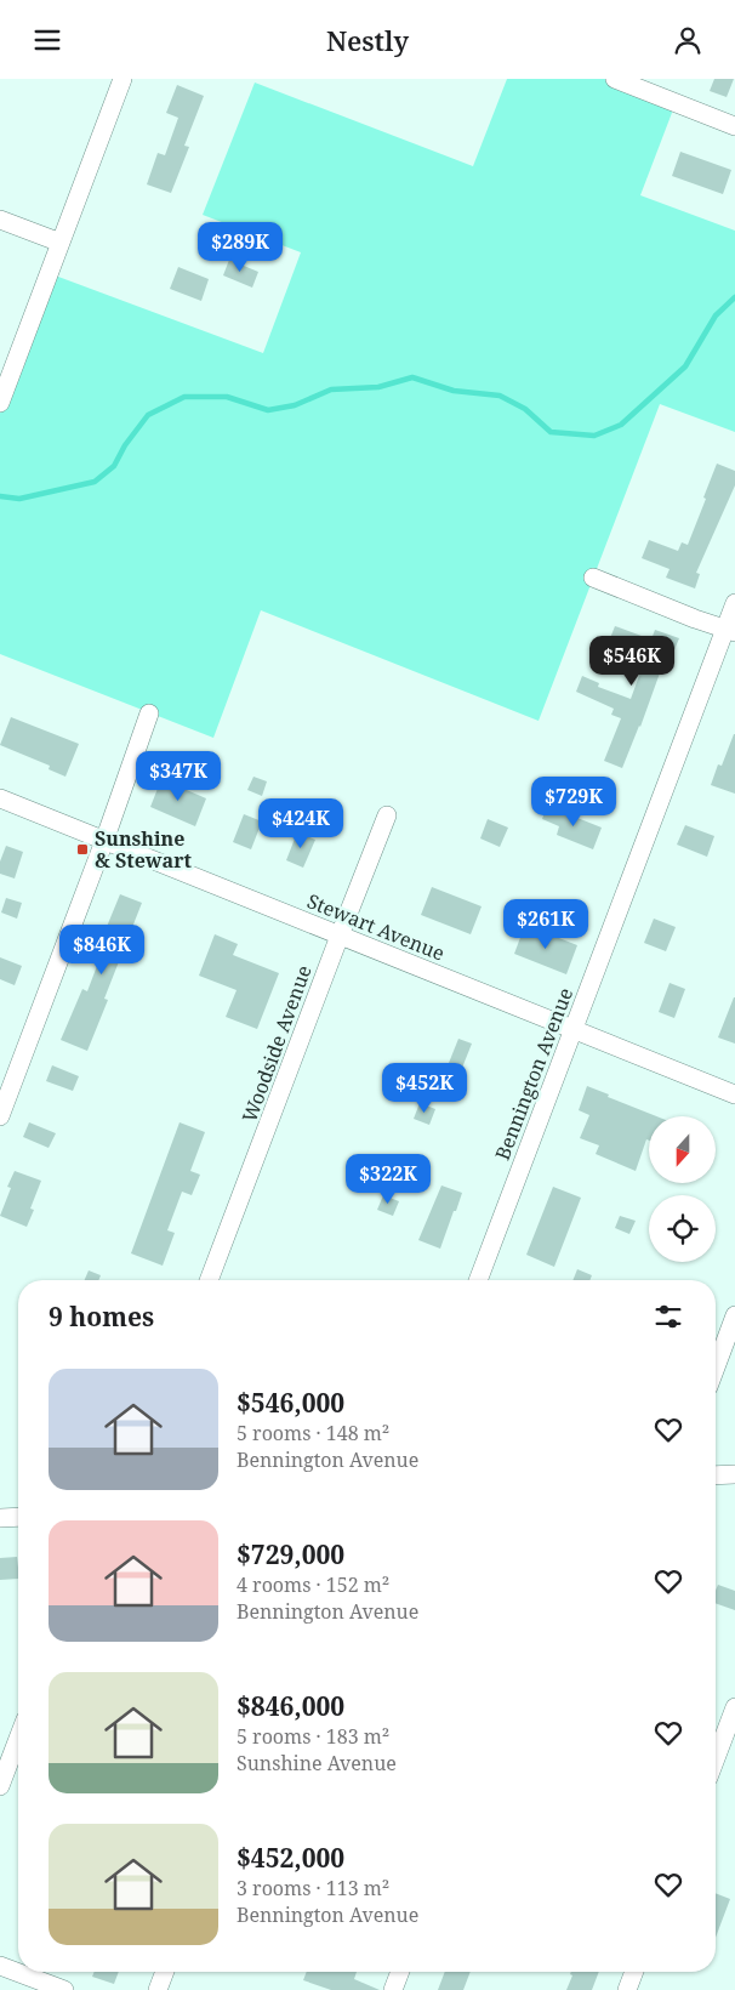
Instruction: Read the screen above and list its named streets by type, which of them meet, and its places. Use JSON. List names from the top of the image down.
{
  "streets": {
    "street": ["Stewart Avenue", "Woodside Avenue", "Bennington Avenue"]
  },
  "crossings": [
    ["Stewart Avenue", "Woodside Avenue"],
    ["Stewart Avenue", "Bennington Avenue"]
  ],
  "places": {
    "transit": ["Sunshine & Stewart"]
  },
  "north": "bottom",
  "page": {
    "header": "Nestly",
    "price": [
      "$289K",
      "$546K",
      "$347K",
      "$729K",
      "$424K",
      "$261K",
      "$846K",
      "$452K",
      "$322K"
    ],
    "heading": "9 homes",
    "list": [
      {
        "name": "$546,000",
        "note": "5 rooms · 148 m² · Bennington Avenue"
      },
      {
        "name": "$729,000",
        "note": "4 rooms · 152 m² · Bennington Avenue"
      },
      {
        "name": "$846,000",
        "note": "5 rooms · 183 m² · Sunshine Avenue"
      },
      {
        "name": "$452,000",
        "note": "3 rooms · 113 m² · Bennington Avenue"
      }
    ]
  }
}
